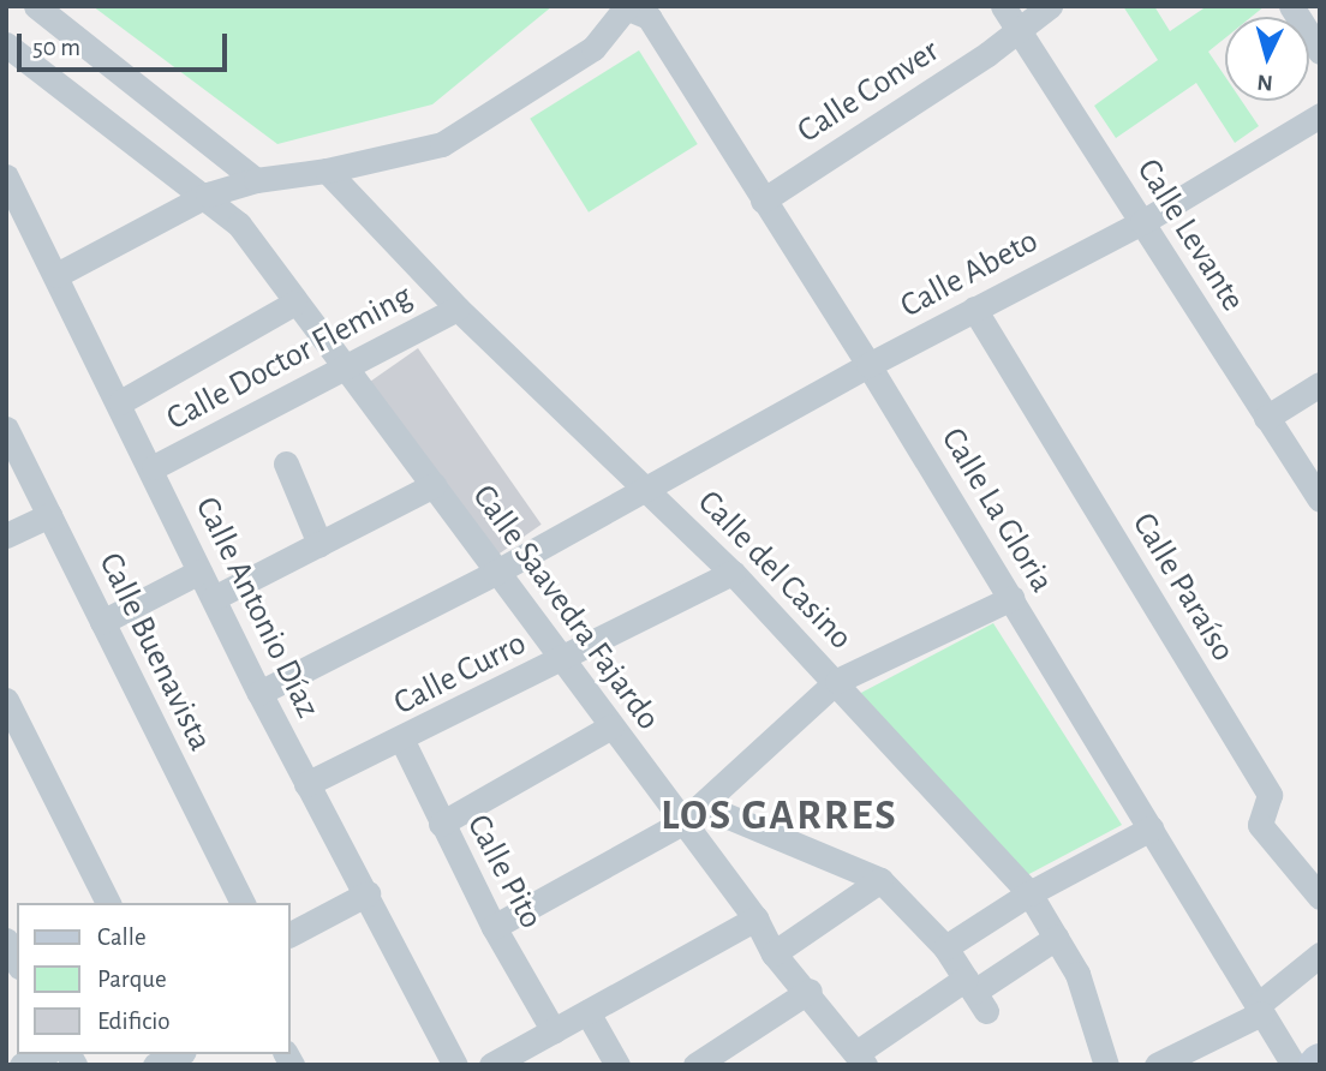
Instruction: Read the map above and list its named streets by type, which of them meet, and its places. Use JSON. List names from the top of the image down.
{
  "streets": {
    "street": [
      "Calle Conver",
      "Calle Levante",
      "Calle Abeto",
      "Calle Doctor Fleming",
      "Calle La Gloria",
      "Calle del Casino",
      "Calle Paraíso",
      "Calle Antonio Díaz",
      "Calle Saavedra Fajardo",
      "Calle Buenavista",
      "Calle Curro",
      "Calle Pito"
    ]
  },
  "crossings": [
    ["Calle Conver", "Calle Levante"],
    ["Calle Conver", "Calle La Gloria"],
    ["Calle Levante", "Calle Abeto"],
    ["Calle Abeto", "Calle La Gloria"],
    ["Calle Abeto", "Calle del Casino"],
    ["Calle Abeto", "Calle Paraíso"],
    ["Calle Abeto", "Calle Antonio Díaz"],
    ["Calle Abeto", "Calle Saavedra Fajardo"],
    ["Calle Doctor Fleming", "Calle del Casino"],
    ["Calle Doctor Fleming", "Calle Antonio Díaz"],
    ["Calle Doctor Fleming", "Calle Saavedra Fajardo"],
    ["Calle del Casino", "Calle Curro"],
    ["Calle Antonio Díaz", "Calle Curro"],
    ["Calle Saavedra Fajardo", "Calle Curro"],
    ["Calle Curro", "Calle Pito"]
  ],
  "districts": ["LOS GARRES"],
  "legend": ["Calle", "Parque", "Edificio"],
  "scale_bar": "50 m",
  "north": "bottom"
}
